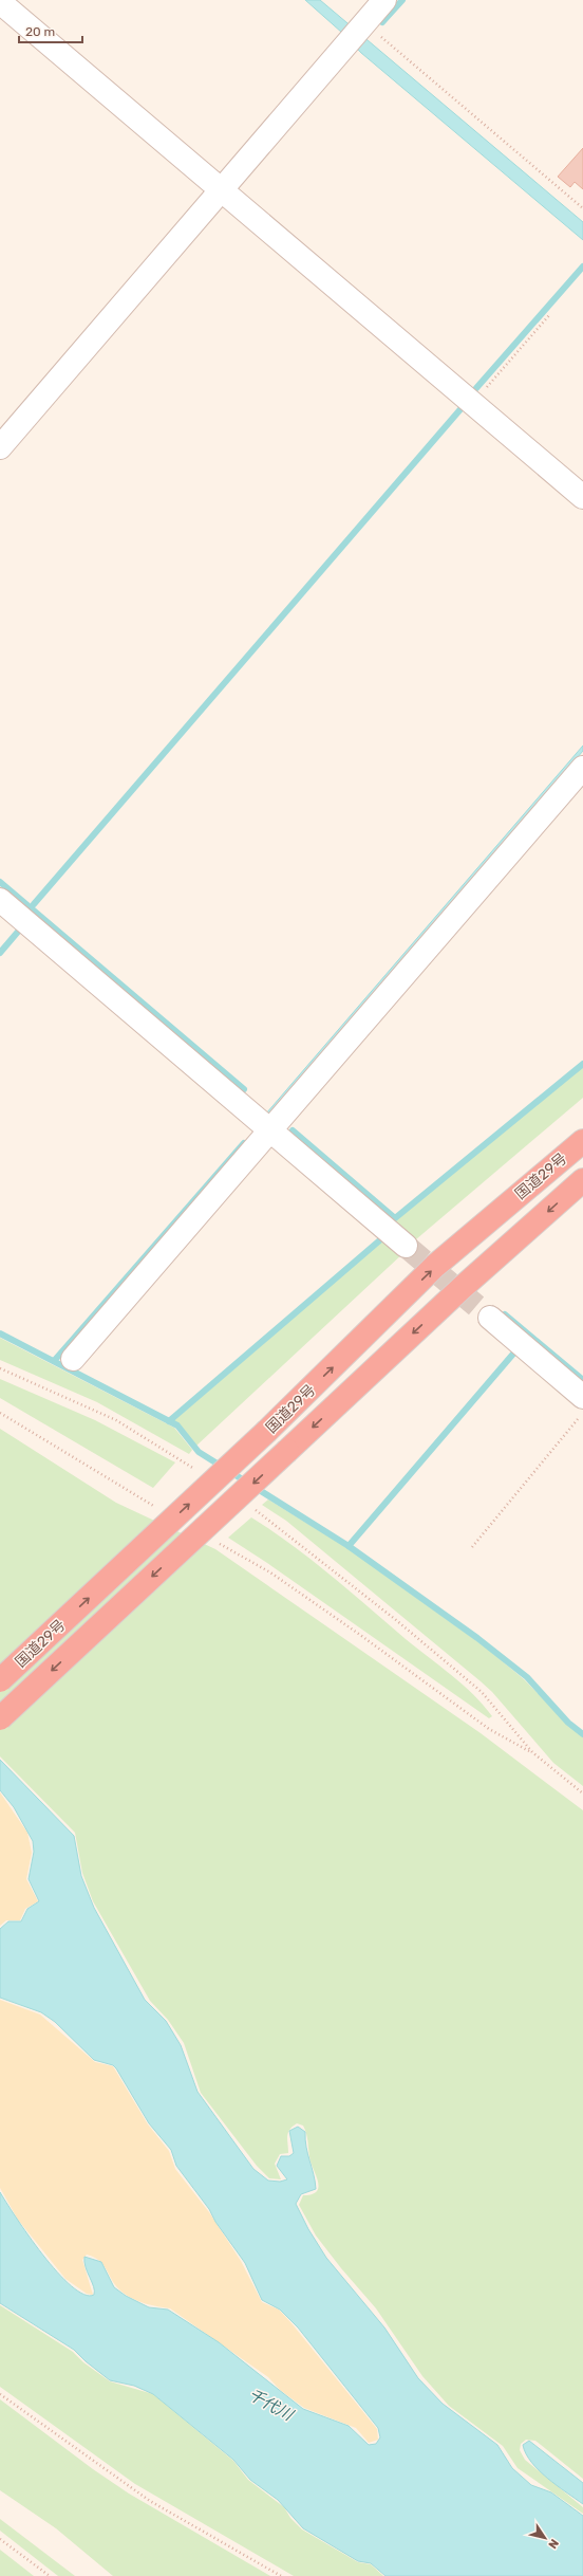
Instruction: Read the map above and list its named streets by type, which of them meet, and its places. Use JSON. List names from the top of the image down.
{
  "streets": {
    "highway": ["国道29号"]
  },
  "water": ["千代川"],
  "scale_bar": "20 m",
  "north": "bottom right"
}
